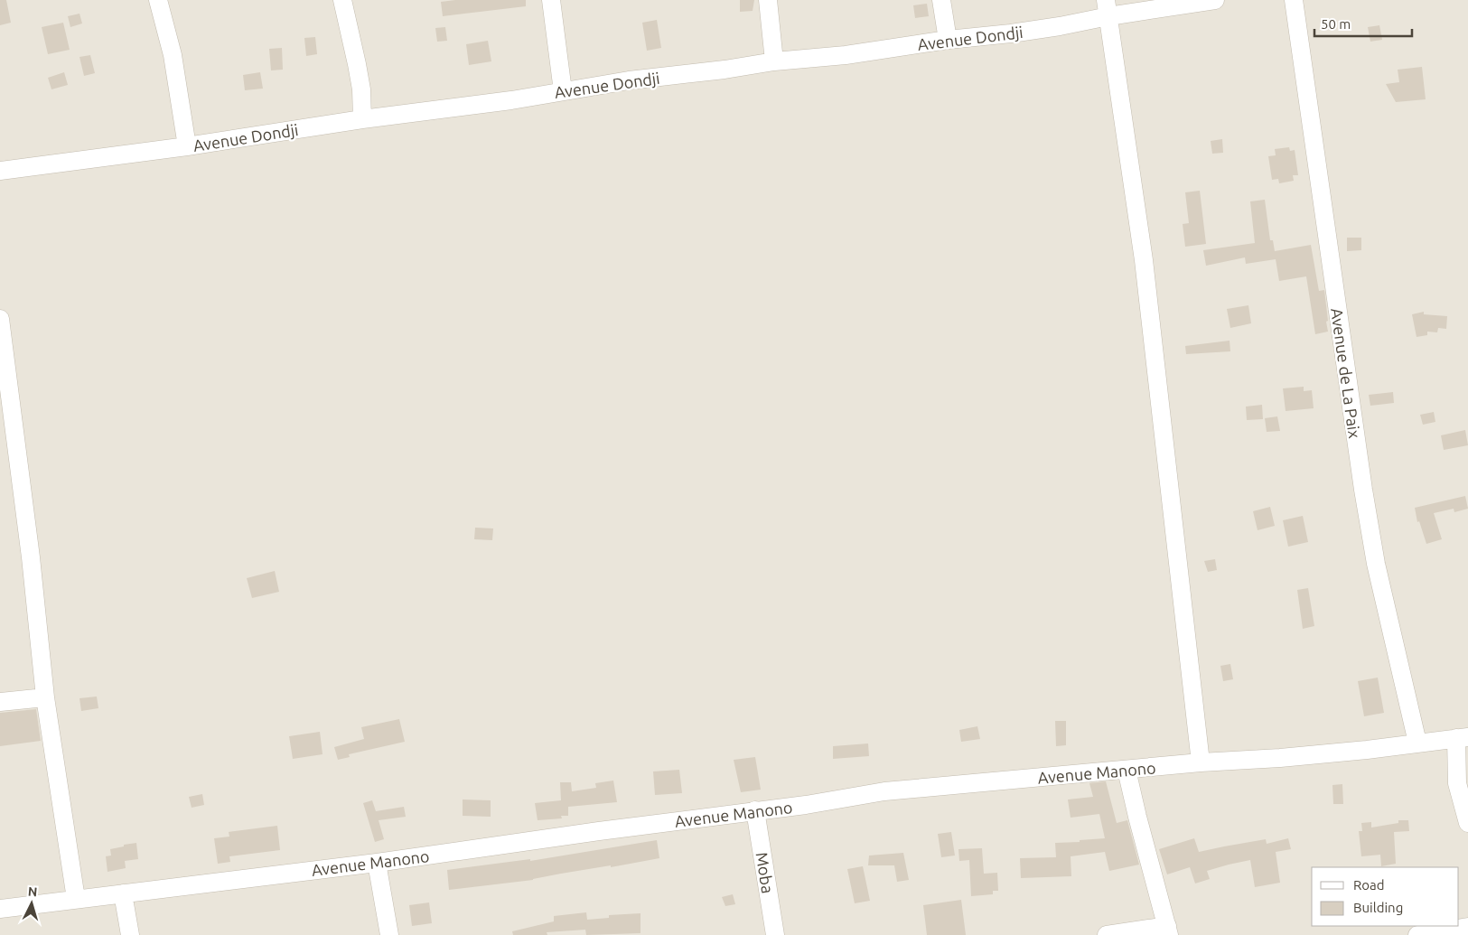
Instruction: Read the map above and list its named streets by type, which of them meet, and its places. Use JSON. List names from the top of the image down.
{
  "streets": {
    "street": [
      "Avenue Dondji",
      "Avenue de La Paix",
      "Avenue Manono",
      "Moba"
    ]
  },
  "crossings": [
    ["Avenue de La Paix", "Avenue Manono"],
    ["Avenue Manono", "Moba"]
  ],
  "legend": ["Road", "Building"],
  "scale_bar": "50 m",
  "north": "top"
}
